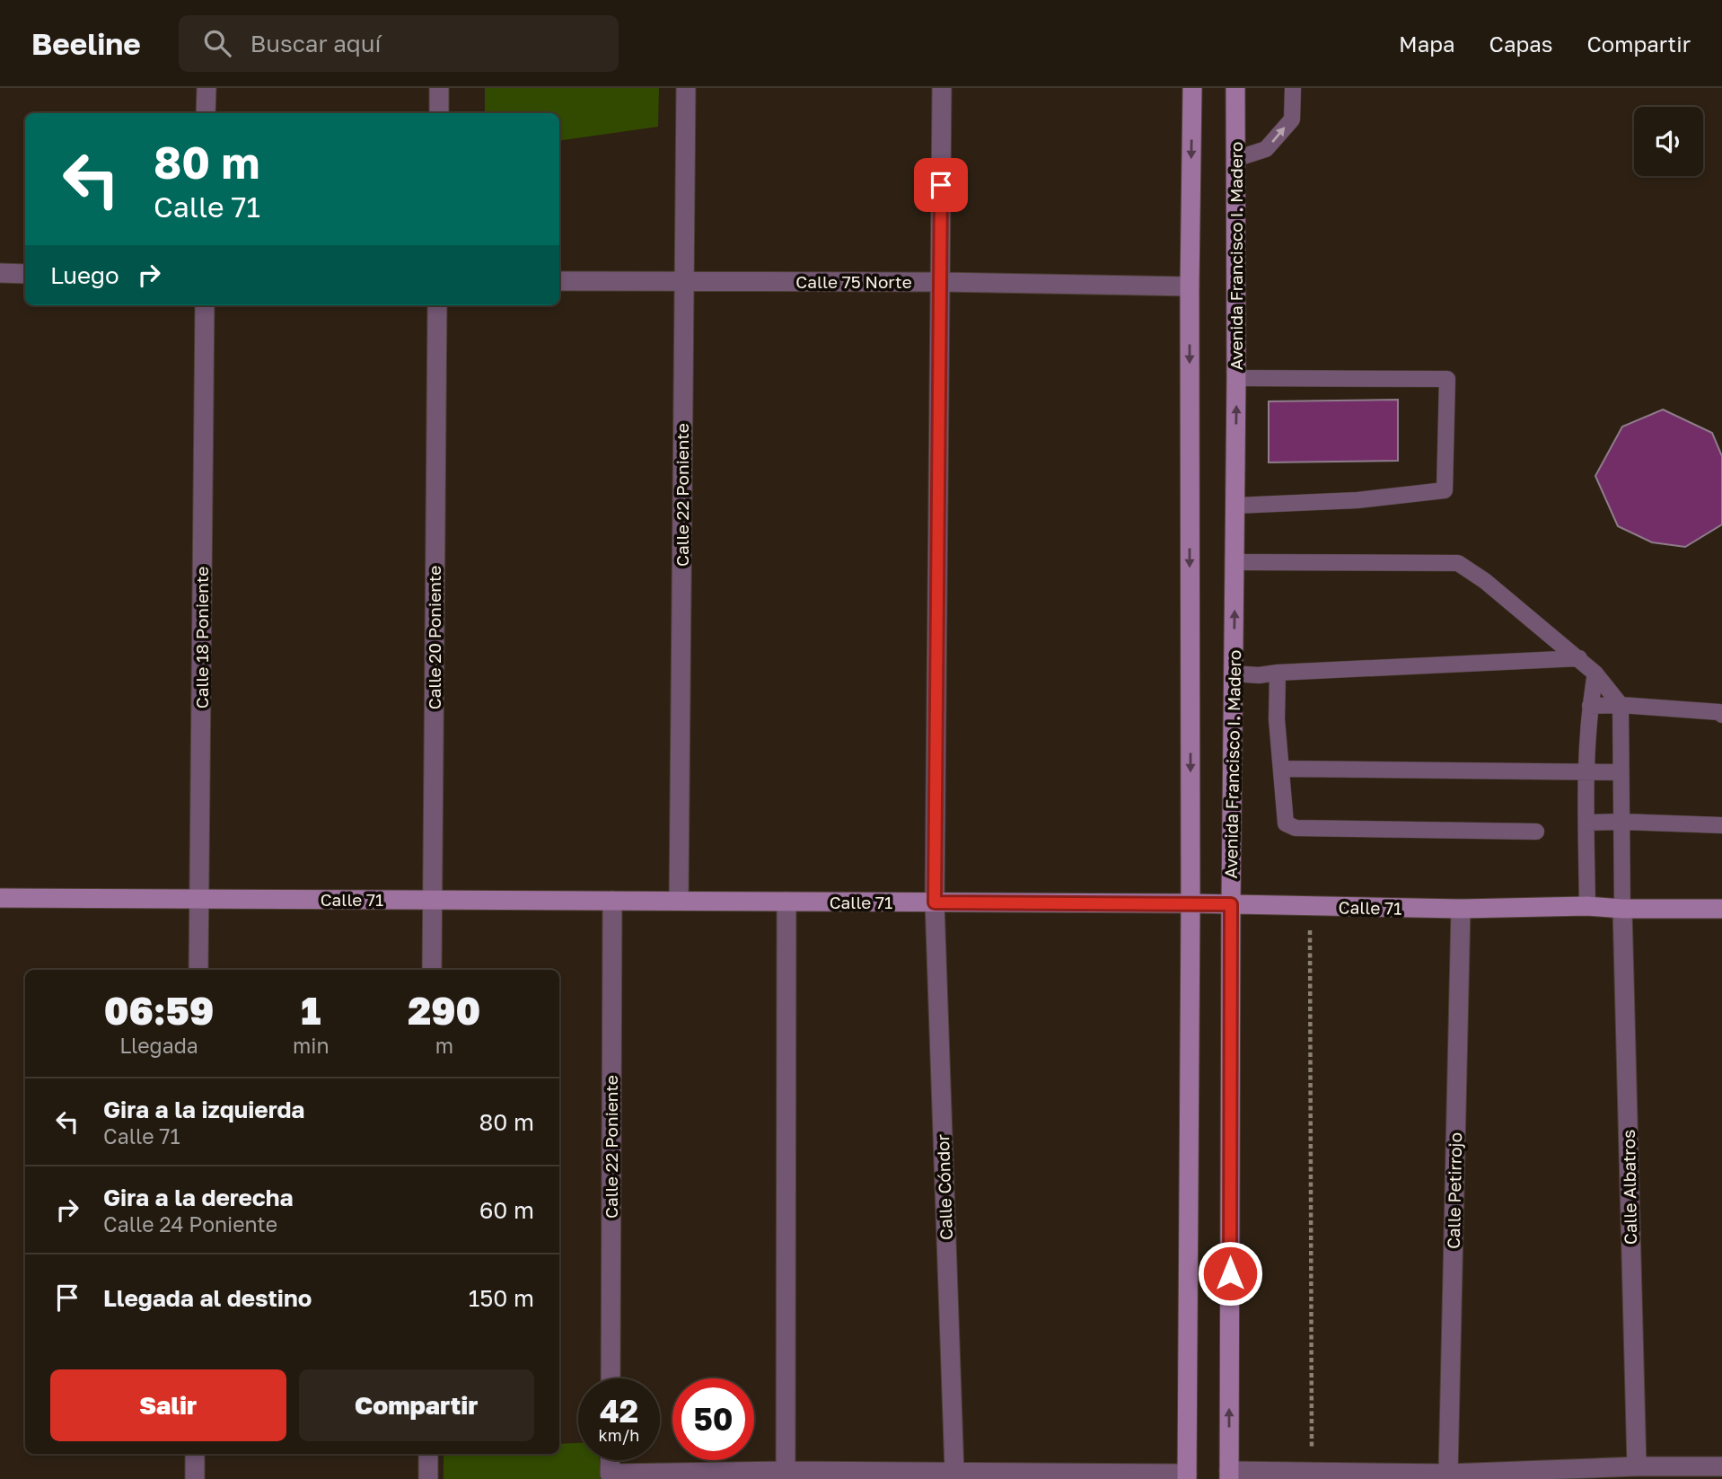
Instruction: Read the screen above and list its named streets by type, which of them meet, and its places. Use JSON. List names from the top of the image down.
{
  "streets": {
    "main road": ["Avenida Francisco I. Madero", "Calle 71"],
    "street": [
      "Calle 75 Norte",
      "Calle 22 Poniente",
      "Calle 18 Poniente",
      "Calle 20 Poniente",
      "Calle Cóndor",
      "Calle Albatros",
      "Calle Petirrojo"
    ]
  },
  "crossings": [
    ["Avenida Francisco I. Madero", "Calle 71"],
    ["Calle 75 Norte", "Calle 22 Poniente"],
    ["Calle 75 Norte", "Calle Cóndor"],
    ["Calle 22 Poniente", "Calle 71"],
    ["Calle 18 Poniente", "Calle 71"],
    ["Calle 20 Poniente", "Calle 71"],
    ["Calle 71", "Calle Cóndor"],
    ["Calle 71", "Calle Albatros"],
    ["Calle 71", "Calle Petirrojo"]
  ],
  "page": {
    "header": "Beeline",
    "search": "Buscar aquí",
    "nav": ["Mapa", "Capas", "Compartir"],
    "turn": ["80 m", "Calle 71"],
    "then": "Luego",
    "eta": [
      "06:59",
      "Llegada",
      "1",
      "min",
      "290",
      "m"
    ],
    "list": [
      {
        "name": "Gira a la izquierda",
        "note": "Calle 71",
        "value": "80 m"
      },
      {
        "name": "Gira a la derecha",
        "note": "Calle 24 Poniente",
        "value": "60 m"
      },
      {
        "name": "Llegada al destino",
        "value": "150 m"
      }
    ],
    "buttons": ["Salir", "Compartir"],
    "speed": "42 km/h",
    "limit": "50"
  }
}
